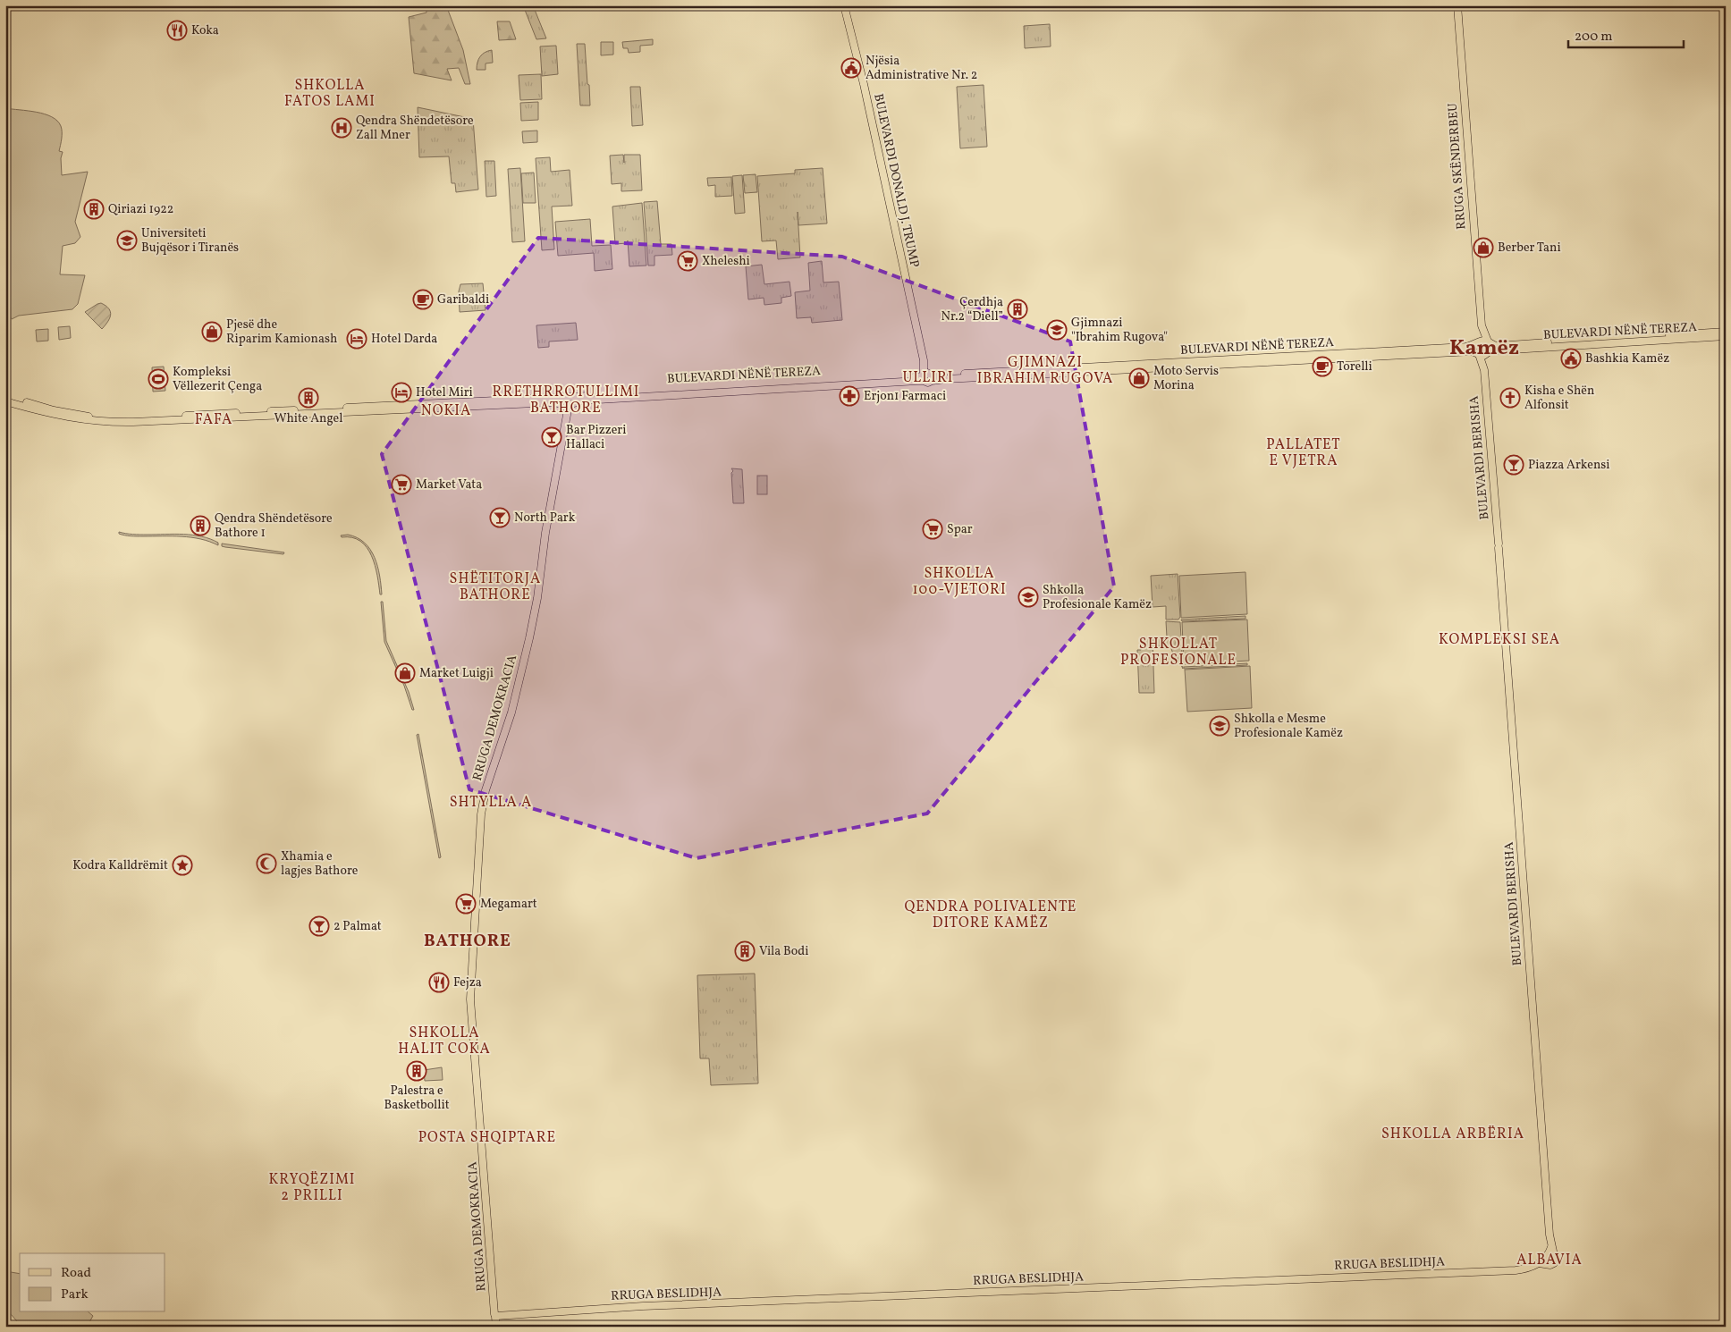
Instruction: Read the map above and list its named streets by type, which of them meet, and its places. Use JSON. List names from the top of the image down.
{
  "streets": {
    "main road": [
      "RRUGA SKËNDERBEU",
      "BULEVARDI DONALD J. TRUMP",
      "BULEVARDI NËNË TEREZA",
      "BULEVARDI BERISHA",
      "RRUGA DEMOKRACIA",
      "RRUGA BESLIDHJA"
    ]
  },
  "crossings": [
    ["RRUGA SKËNDERBEU", "BULEVARDI NËNË TEREZA"],
    ["RRUGA SKËNDERBEU", "BULEVARDI BERISHA"],
    ["BULEVARDI DONALD J. TRUMP", "BULEVARDI NËNË TEREZA"],
    ["BULEVARDI NËNË TEREZA", "BULEVARDI BERISHA"],
    ["BULEVARDI NËNË TEREZA", "RRUGA DEMOKRACIA"],
    ["BULEVARDI BERISHA", "RRUGA BESLIDHJA"],
    ["RRUGA DEMOKRACIA", "RRUGA BESLIDHJA"]
  ],
  "districts": [
    "SHKOLLA FATOS LAMI",
    "Kamëz",
    "GJIMNAZI IBRAHIM RUGOVA",
    "ULLIRI",
    "RRETHRROTULLIMI BATHORE",
    "NOKIA",
    "FAFA",
    "PALLATET E VJETRA",
    "SHKOLLA 100-VJETORI",
    "SHËTITORJA BATHORE",
    "KOMPLEKSI SEA",
    "SHKOLLAT PROFESIONALE",
    "SHTYLLA A",
    "QENDRA POLIVALENTE DITORE KAMËZ",
    "BATHORE",
    "SHKOLLA HALIT COKA",
    "SHKOLLA ARBËRIA",
    "POSTA SHQIPTARE",
    "KRYQËZIMI 2 PRILLI",
    "ALBAVIA"
  ],
  "places": {
    "restaurant": ["Koka", "Fejza"],
    "public building": ["Njësia Administrative Nr. 2", "Bashkia Kamëz"],
    "hospital": ["Qendra Shëndetësore Zall Mner"],
    "building": [
      "Qiriazi 1922",
      "Çerdhja Nr.2 “Diell”",
      "White Angel",
      "Qendra Shëndetësore Bathore 1",
      "Vila Bodi",
      "Palestra e Basketbollit"
    ],
    "school or university": [
      "Universiteti Bujqësor i Tiranës",
      "Gjimnazi \"Ibrahim Rugova\"",
      "Shkolla Profesionale Kamëz",
      "Shkolla e Mesme Profesionale Kamëz"
    ],
    "shop": [
      "Berber Tani",
      "Pjesë dhe Riparim Kamionash",
      "Moto Servis Morina",
      "Market Luigji"
    ],
    "supermarket": [
      "Xheleshi",
      "Market Vata",
      "Spar",
      "Megamart"
    ],
    "cafe": ["Garibaldi", "Torelli"],
    "hotel": ["Hotel Darda", "Hotel Miri"],
    "sports": ["Kompleksi Vëllezerit Çenga"],
    "pharmacy": ["Erjon1 Farmaci"],
    "church": ["Kisha e Shën Alfonsit"],
    "bar": [
      "Bar Pizzeri Hallaci",
      "Piazza Arkensi",
      "North Park",
      "2 Palmat"
    ],
    "mosque": ["Xhamia e lagjes Bathore"],
    "place": ["Kodra Kalldrëmit"]
  },
  "legend": ["Road", "Park"],
  "scale_bar": "200 m"
}
